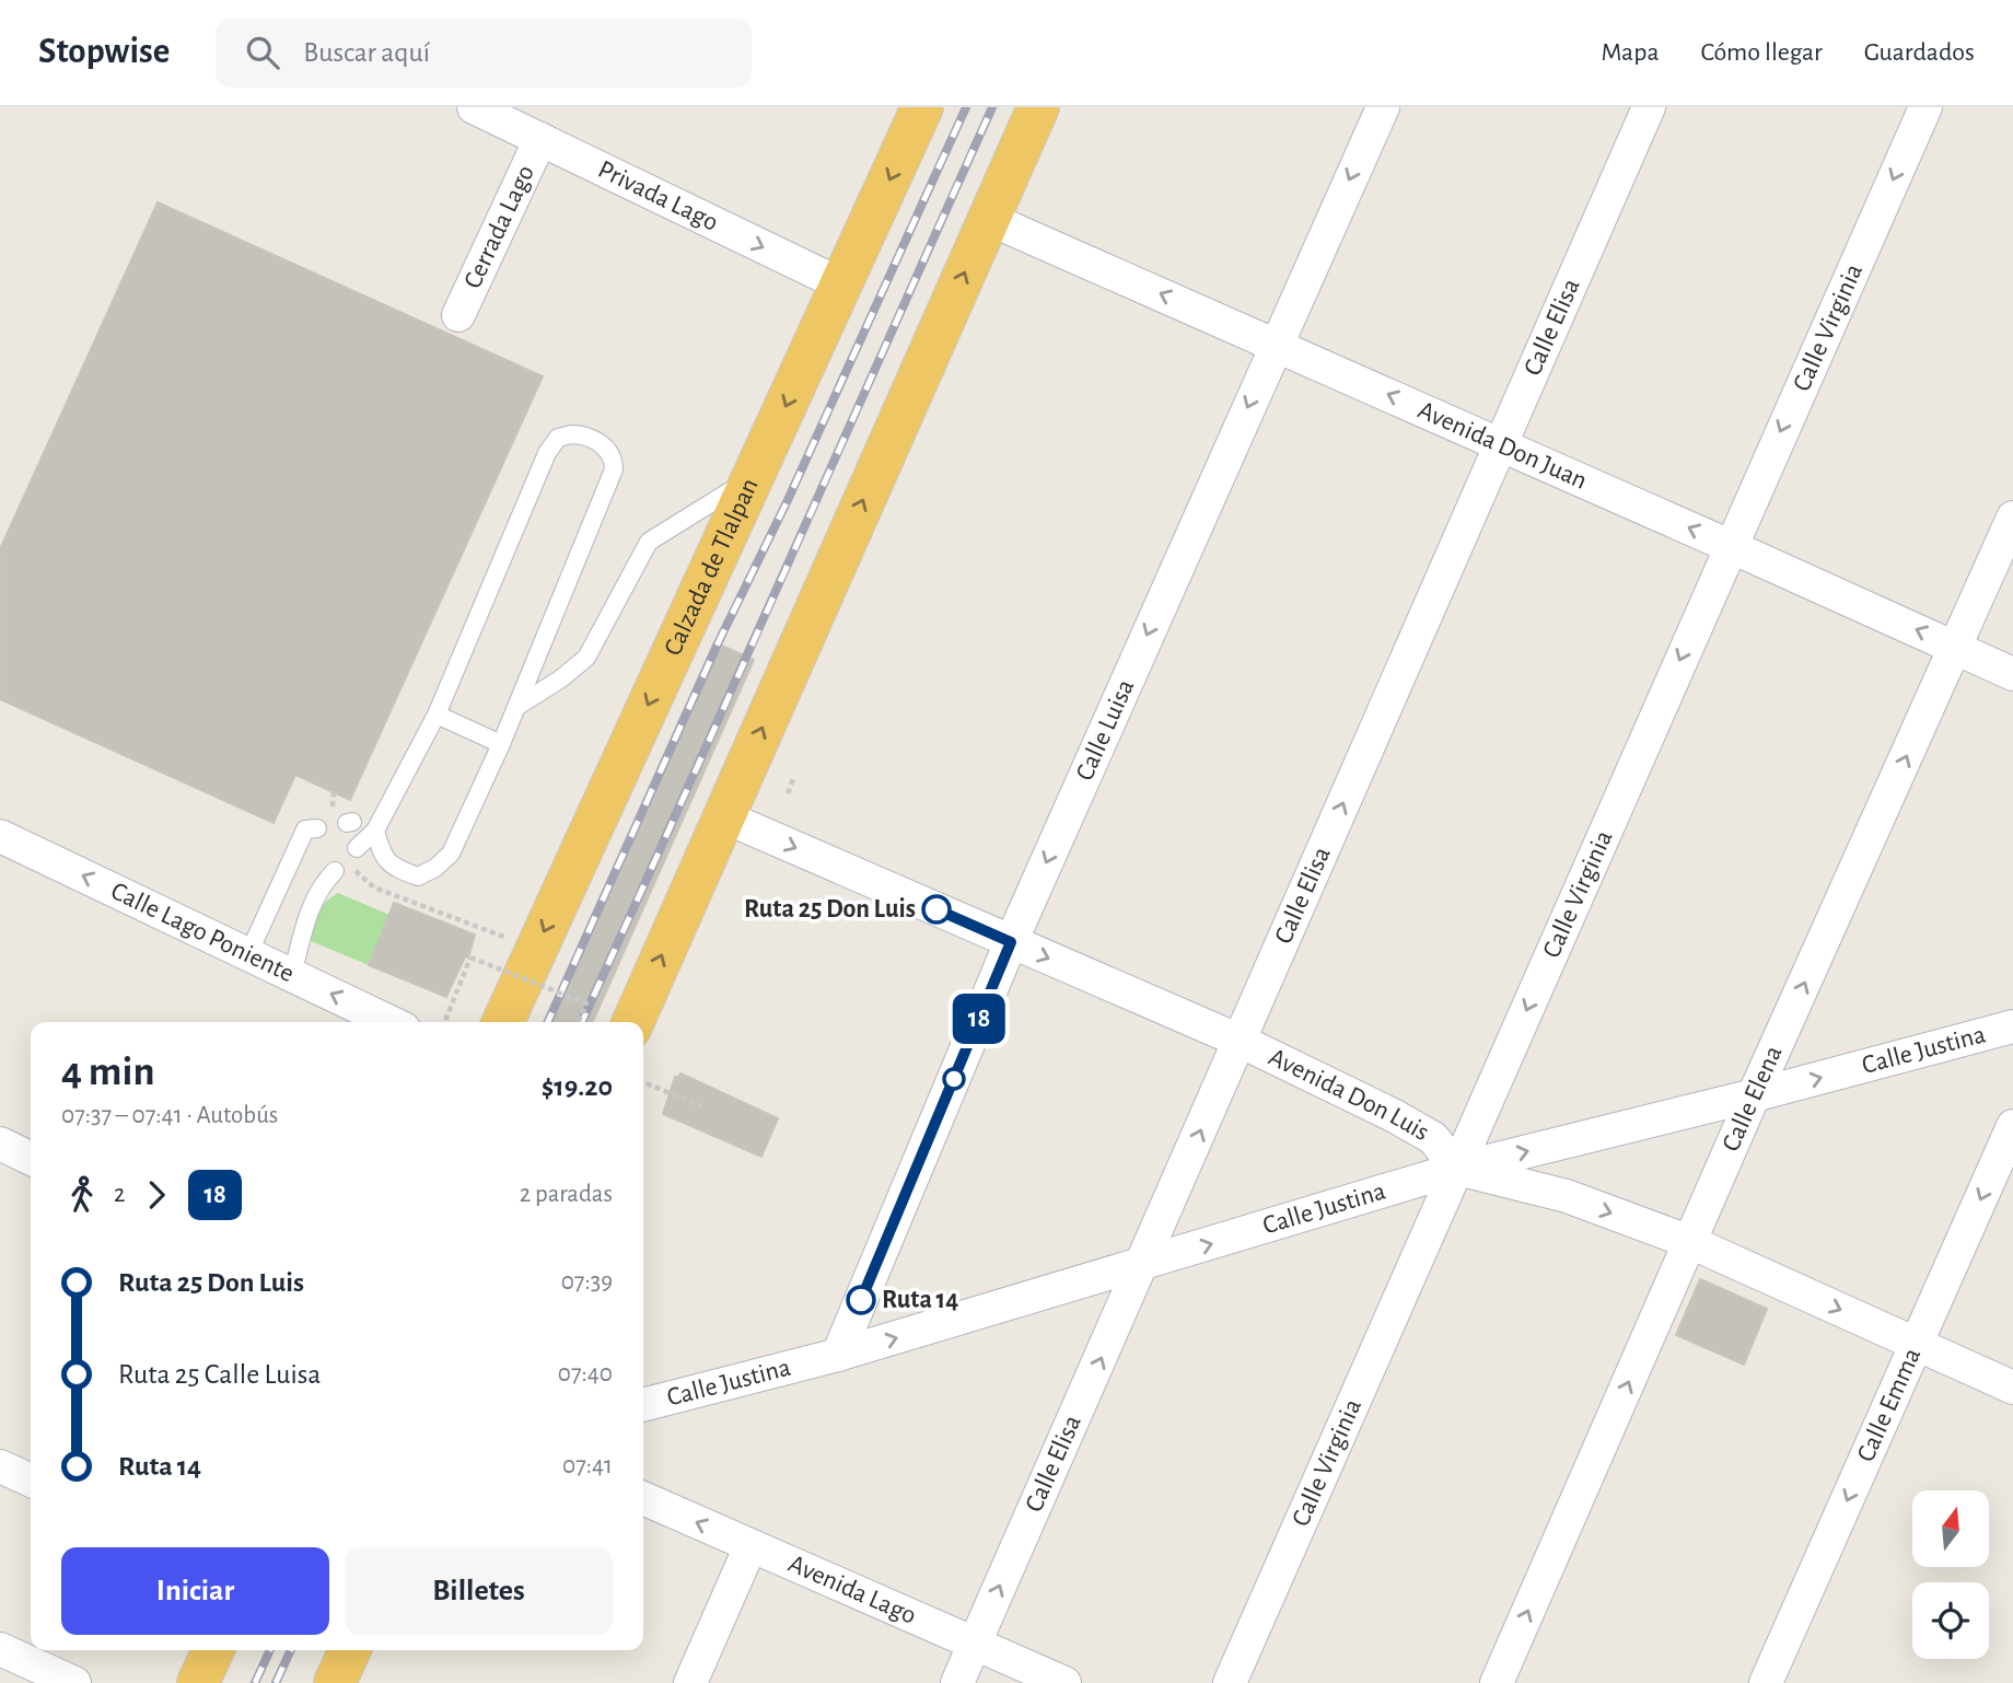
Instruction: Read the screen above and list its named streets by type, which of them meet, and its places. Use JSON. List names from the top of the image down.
{
  "streets": {
    "highway": ["Calzada de Tlalpan"],
    "street": [
      "Privada Lago",
      "Cerrada Lago",
      "Calle Elisa",
      "Calle Virginia",
      "Avenida Don Juan",
      "Calle Luisa",
      "Calle Lago Poniente",
      "Calle Justina",
      "Avenida Don Luis",
      "Calle Elena",
      "Calle Emma",
      "Avenida Lago"
    ]
  },
  "crossings": [
    ["Privada Lago", "Cerrada Lago"],
    ["Privada Lago", "Calzada de Tlalpan"],
    ["Calle Elisa", "Avenida Don Juan"],
    ["Calle Elisa", "Calle Justina"],
    ["Calle Elisa", "Avenida Don Luis"],
    ["Calle Elisa", "Avenida Lago"],
    ["Calle Virginia", "Avenida Don Juan"],
    ["Calle Virginia", "Calle Justina"],
    ["Calle Virginia", "Avenida Don Luis"],
    ["Avenida Don Juan", "Calle Luisa"],
    ["Avenida Don Juan", "Calle Elena"],
    ["Calle Luisa", "Calle Justina"],
    ["Calle Luisa", "Avenida Don Luis"],
    ["Calle Justina", "Avenida Don Luis"],
    ["Calle Justina", "Calle Elena"]
  ],
  "one_way": [
    "Privada Lago",
    "Calle Elisa",
    "Calle Virginia",
    "Avenida Don Juan",
    "Calle Luisa",
    "Calle Lago Poniente",
    "Calle Justina",
    "Avenida Don Luis",
    "Calle Elena",
    "Calle Emma"
  ],
  "places": ["Ruta 25 Don Luis", "Ruta 14"],
  "lines": ["bus line 18"],
  "north": "top",
  "page": {
    "header": "Stopwise",
    "search": "Buscar aquí",
    "nav": ["Mapa", "Cómo llegar", "Guardados"],
    "on_map": "18",
    "heading": ["4 min", "07:37 – 07:41 · Autobús", "$19.20"],
    "legs": ["2", "18", "2 paradas"],
    "list": [
      {
        "name": "Ruta 25 Don Luis",
        "value": "07:39"
      },
      {
        "name": "Ruta 25 Calle Luisa",
        "value": "07:40"
      },
      {
        "name": "Ruta 14",
        "value": "07:41"
      }
    ],
    "buttons": ["Iniciar", "Billetes"]
  }
}
